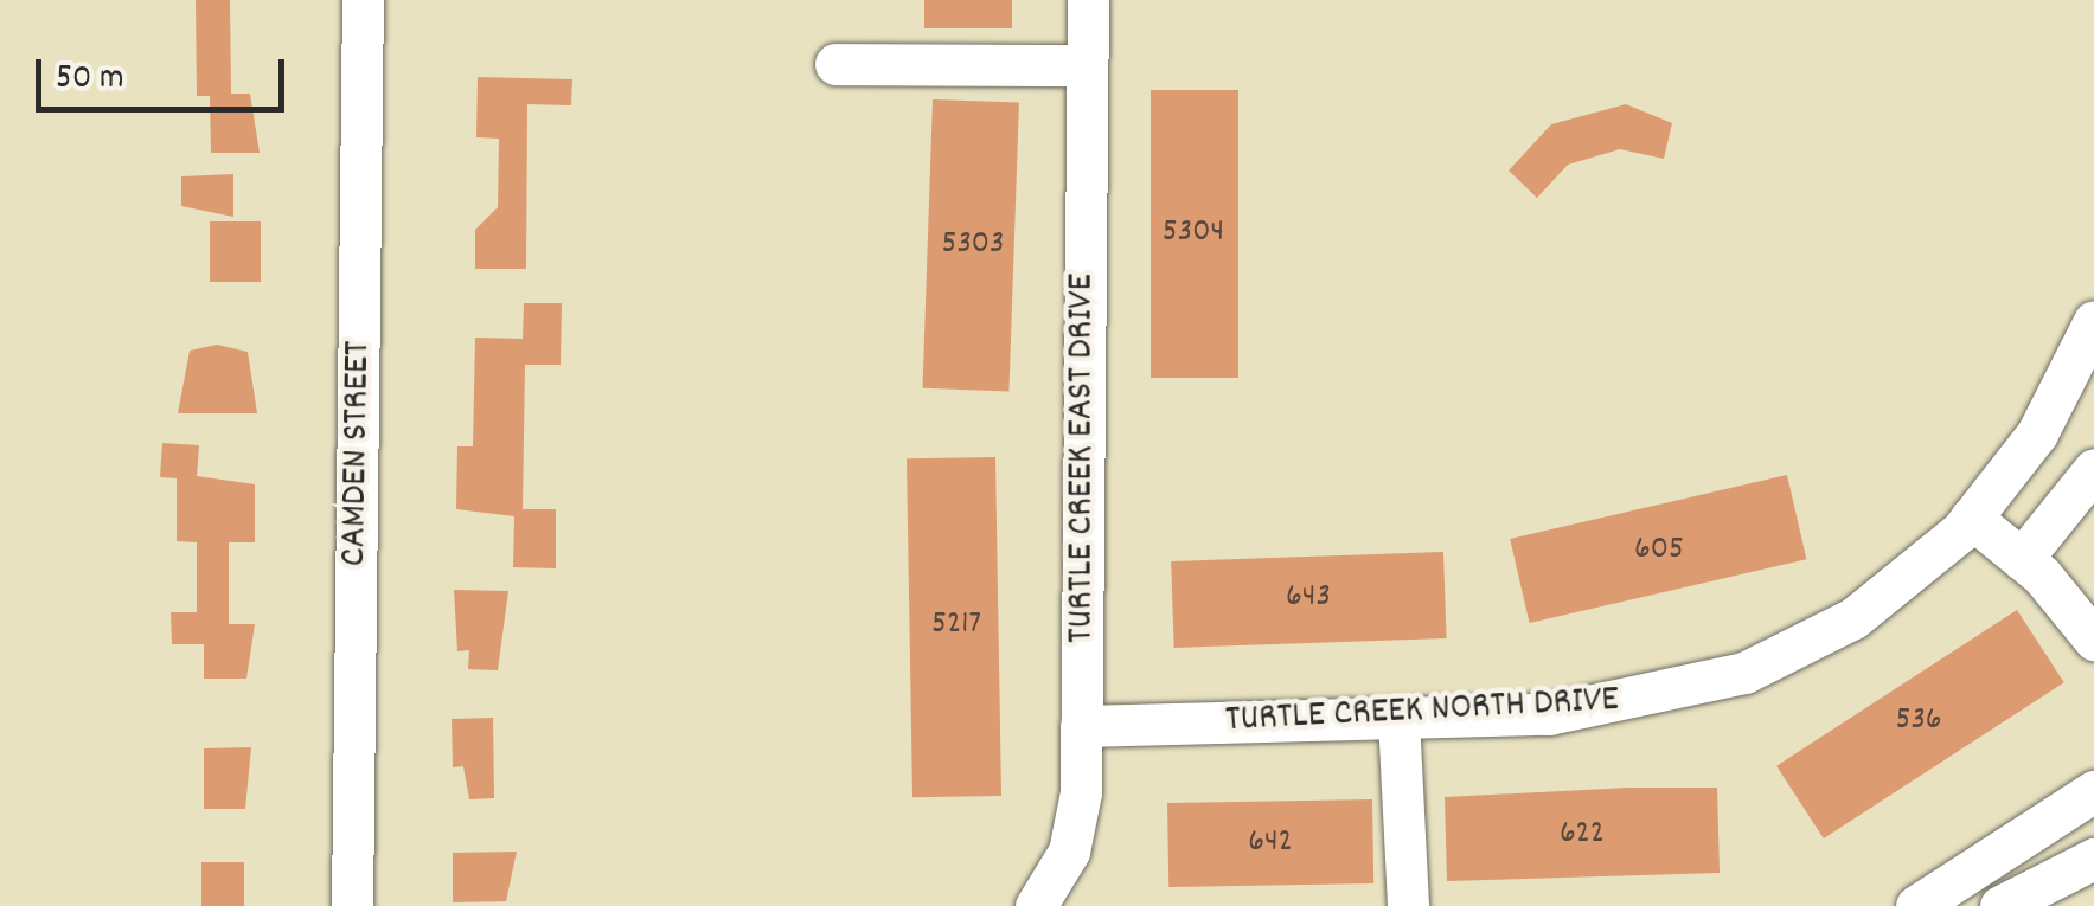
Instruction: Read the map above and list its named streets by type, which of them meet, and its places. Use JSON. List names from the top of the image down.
{
  "streets": {
    "street": ["CAMDEN STREET", "TURTLE CREEK EAST DRIVE", "TURTLE CREEK NORTH DRIVE"]
  },
  "crossings": [
    ["TURTLE CREEK EAST DRIVE", "TURTLE CREEK NORTH DRIVE"]
  ],
  "house_numbers": [
    "5304",
    "5303",
    "605",
    "643",
    "5217",
    "536",
    "622",
    "642"
  ],
  "scale_bar": "50 m"
}
